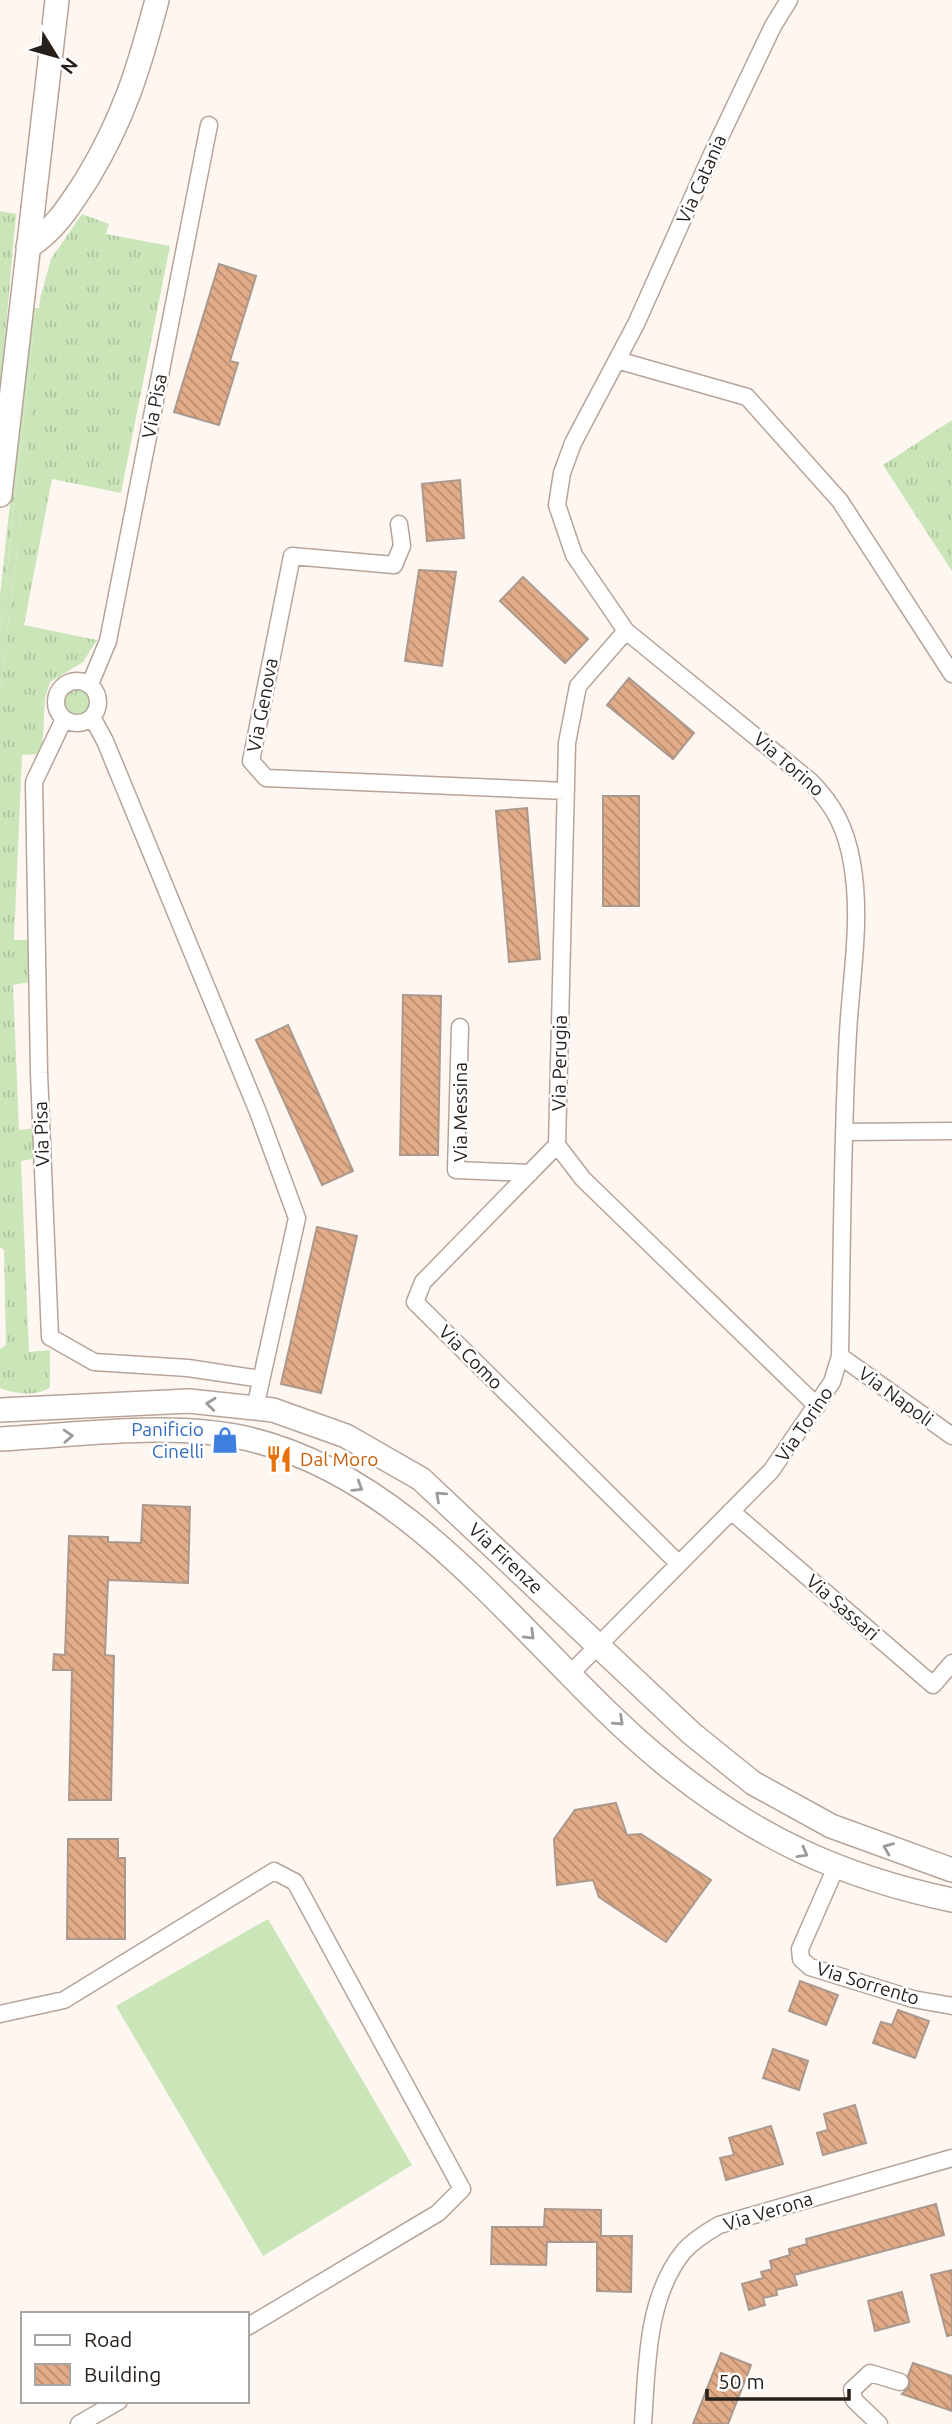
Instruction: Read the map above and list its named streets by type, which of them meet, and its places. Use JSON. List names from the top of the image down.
{
  "streets": {
    "street": [
      "Via Catania",
      "Via Pisa",
      "Via Genova",
      "Via Torino",
      "Via Perugia",
      "Via Messina",
      "Via Como",
      "Via Napoli",
      "Via Firenze",
      "Via Sassari",
      "Via Sorrento",
      "Via Verona"
    ]
  },
  "crossings": [
    ["Via Catania", "Via Torino"],
    ["Via Genova", "Via Perugia"],
    ["Via Torino", "Via Perugia"],
    ["Via Torino", "Via Como"],
    ["Via Torino", "Via Napoli"],
    ["Via Torino", "Via Firenze"],
    ["Via Torino", "Via Sassari"],
    ["Via Perugia", "Via Como"],
    ["Via Messina", "Via Como"],
    ["Via Firenze", "Via Sorrento"]
  ],
  "places": {
    "shop": ["Panificio Cinelli"],
    "restaurant": ["Dal Moro"]
  },
  "legend": ["Road", "Building"],
  "scale_bar": "50 m",
  "north": "bottom right"
}
